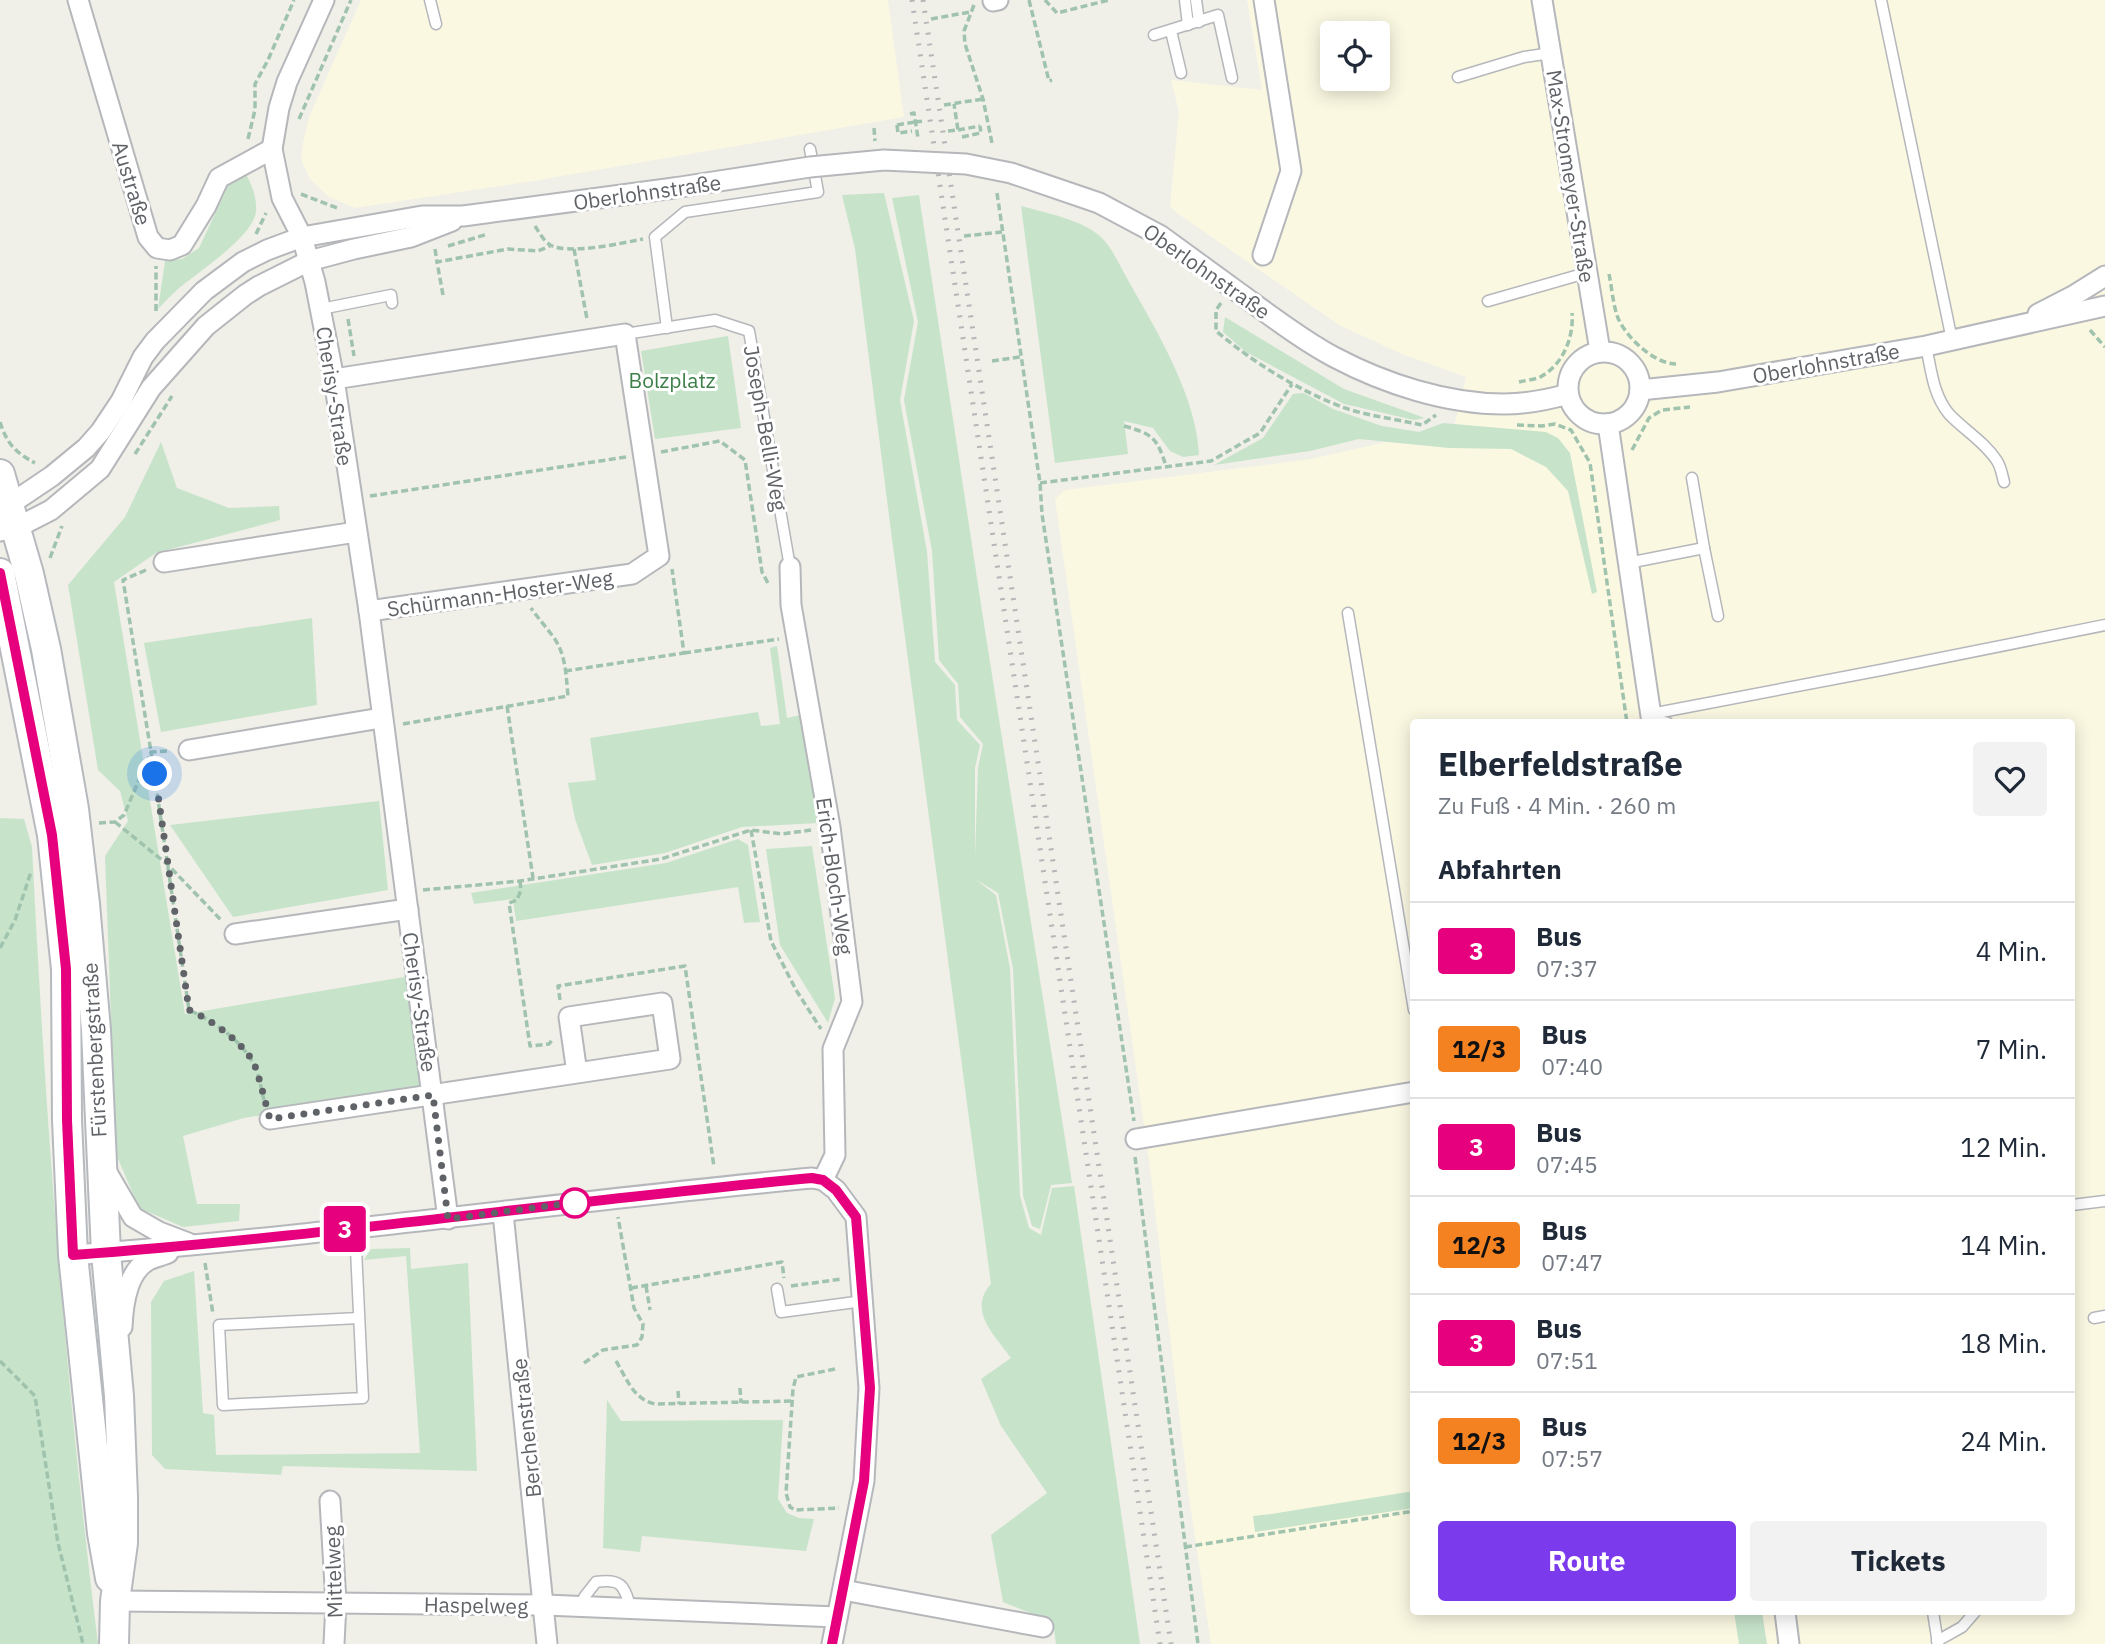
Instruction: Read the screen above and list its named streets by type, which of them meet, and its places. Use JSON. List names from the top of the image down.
{
  "streets": {
    "main road": ["Fürstenbergstraße"],
    "street": [
      "Max-Stromeyer-Straße",
      "Austraße",
      "Oberlohnstraße",
      "Cherisy-Straße",
      "Joseph-Belli-Weg",
      "Schürmann-Hoster-Weg",
      "Erich-Bloch-Weg",
      "Berchenstraße",
      "Mittelweg",
      "Haspelweg"
    ]
  },
  "crossings": [
    ["Max-Stromeyer-Straße", "Oberlohnstraße"],
    ["Austraße", "Cherisy-Straße"],
    ["Oberlohnstraße", "Cherisy-Straße"],
    ["Oberlohnstraße", "Fürstenbergstraße"],
    ["Cherisy-Straße", "Joseph-Belli-Weg"],
    ["Cherisy-Straße", "Schürmann-Hoster-Weg"],
    ["Joseph-Belli-Weg", "Erich-Bloch-Weg"],
    ["Fürstenbergstraße", "Haspelweg"],
    ["Berchenstraße", "Haspelweg"],
    ["Mittelweg", "Haspelweg"]
  ],
  "parks": ["Bolzplatz"],
  "lines": ["bus line 3"],
  "page": {
    "on_map": "3",
    "heading": [
      ["Elberfeldstraße", "Zu Fuß · 4 Min. · 260 m"],
      "Abfahrten"
    ],
    "list": [
      {
        "mark": "3",
        "name": "Bus",
        "note": "07:37",
        "value": "4 Min."
      },
      {
        "mark": "12/3",
        "name": "Bus",
        "note": "07:40",
        "value": "7 Min."
      },
      {
        "mark": "3",
        "name": "Bus",
        "note": "07:45",
        "value": "12 Min."
      },
      {
        "mark": "12/3",
        "name": "Bus",
        "note": "07:47",
        "value": "14 Min."
      },
      {
        "mark": "3",
        "name": "Bus",
        "note": "07:51",
        "value": "18 Min."
      },
      {
        "mark": "12/3",
        "name": "Bus",
        "note": "07:57",
        "value": "24 Min."
      }
    ],
    "buttons": ["Route", "Tickets"]
  }
}
